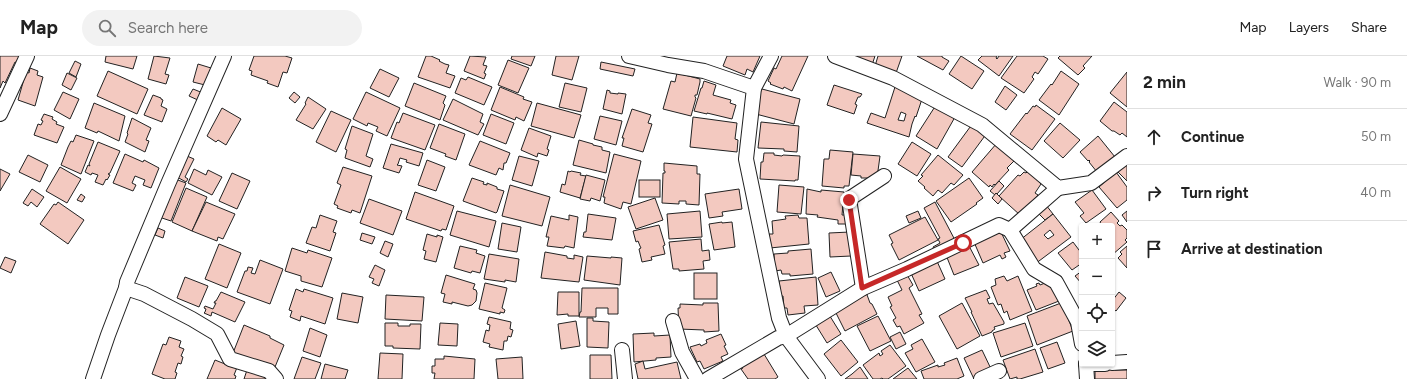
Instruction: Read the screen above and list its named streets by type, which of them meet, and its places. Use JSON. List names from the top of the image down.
{
  "page": {
    "header": "Map",
    "search": "Search here",
    "nav": ["Map", "Layers", "Share"],
    "heading": ["2 min", "Walk · 90 m"],
    "list": [
      ["Continue", "50 m"],
      ["Turn right", "40 m"],
      "Arrive at destination"
    ],
    "map_buttons": ["+", "−"]
  }
}
